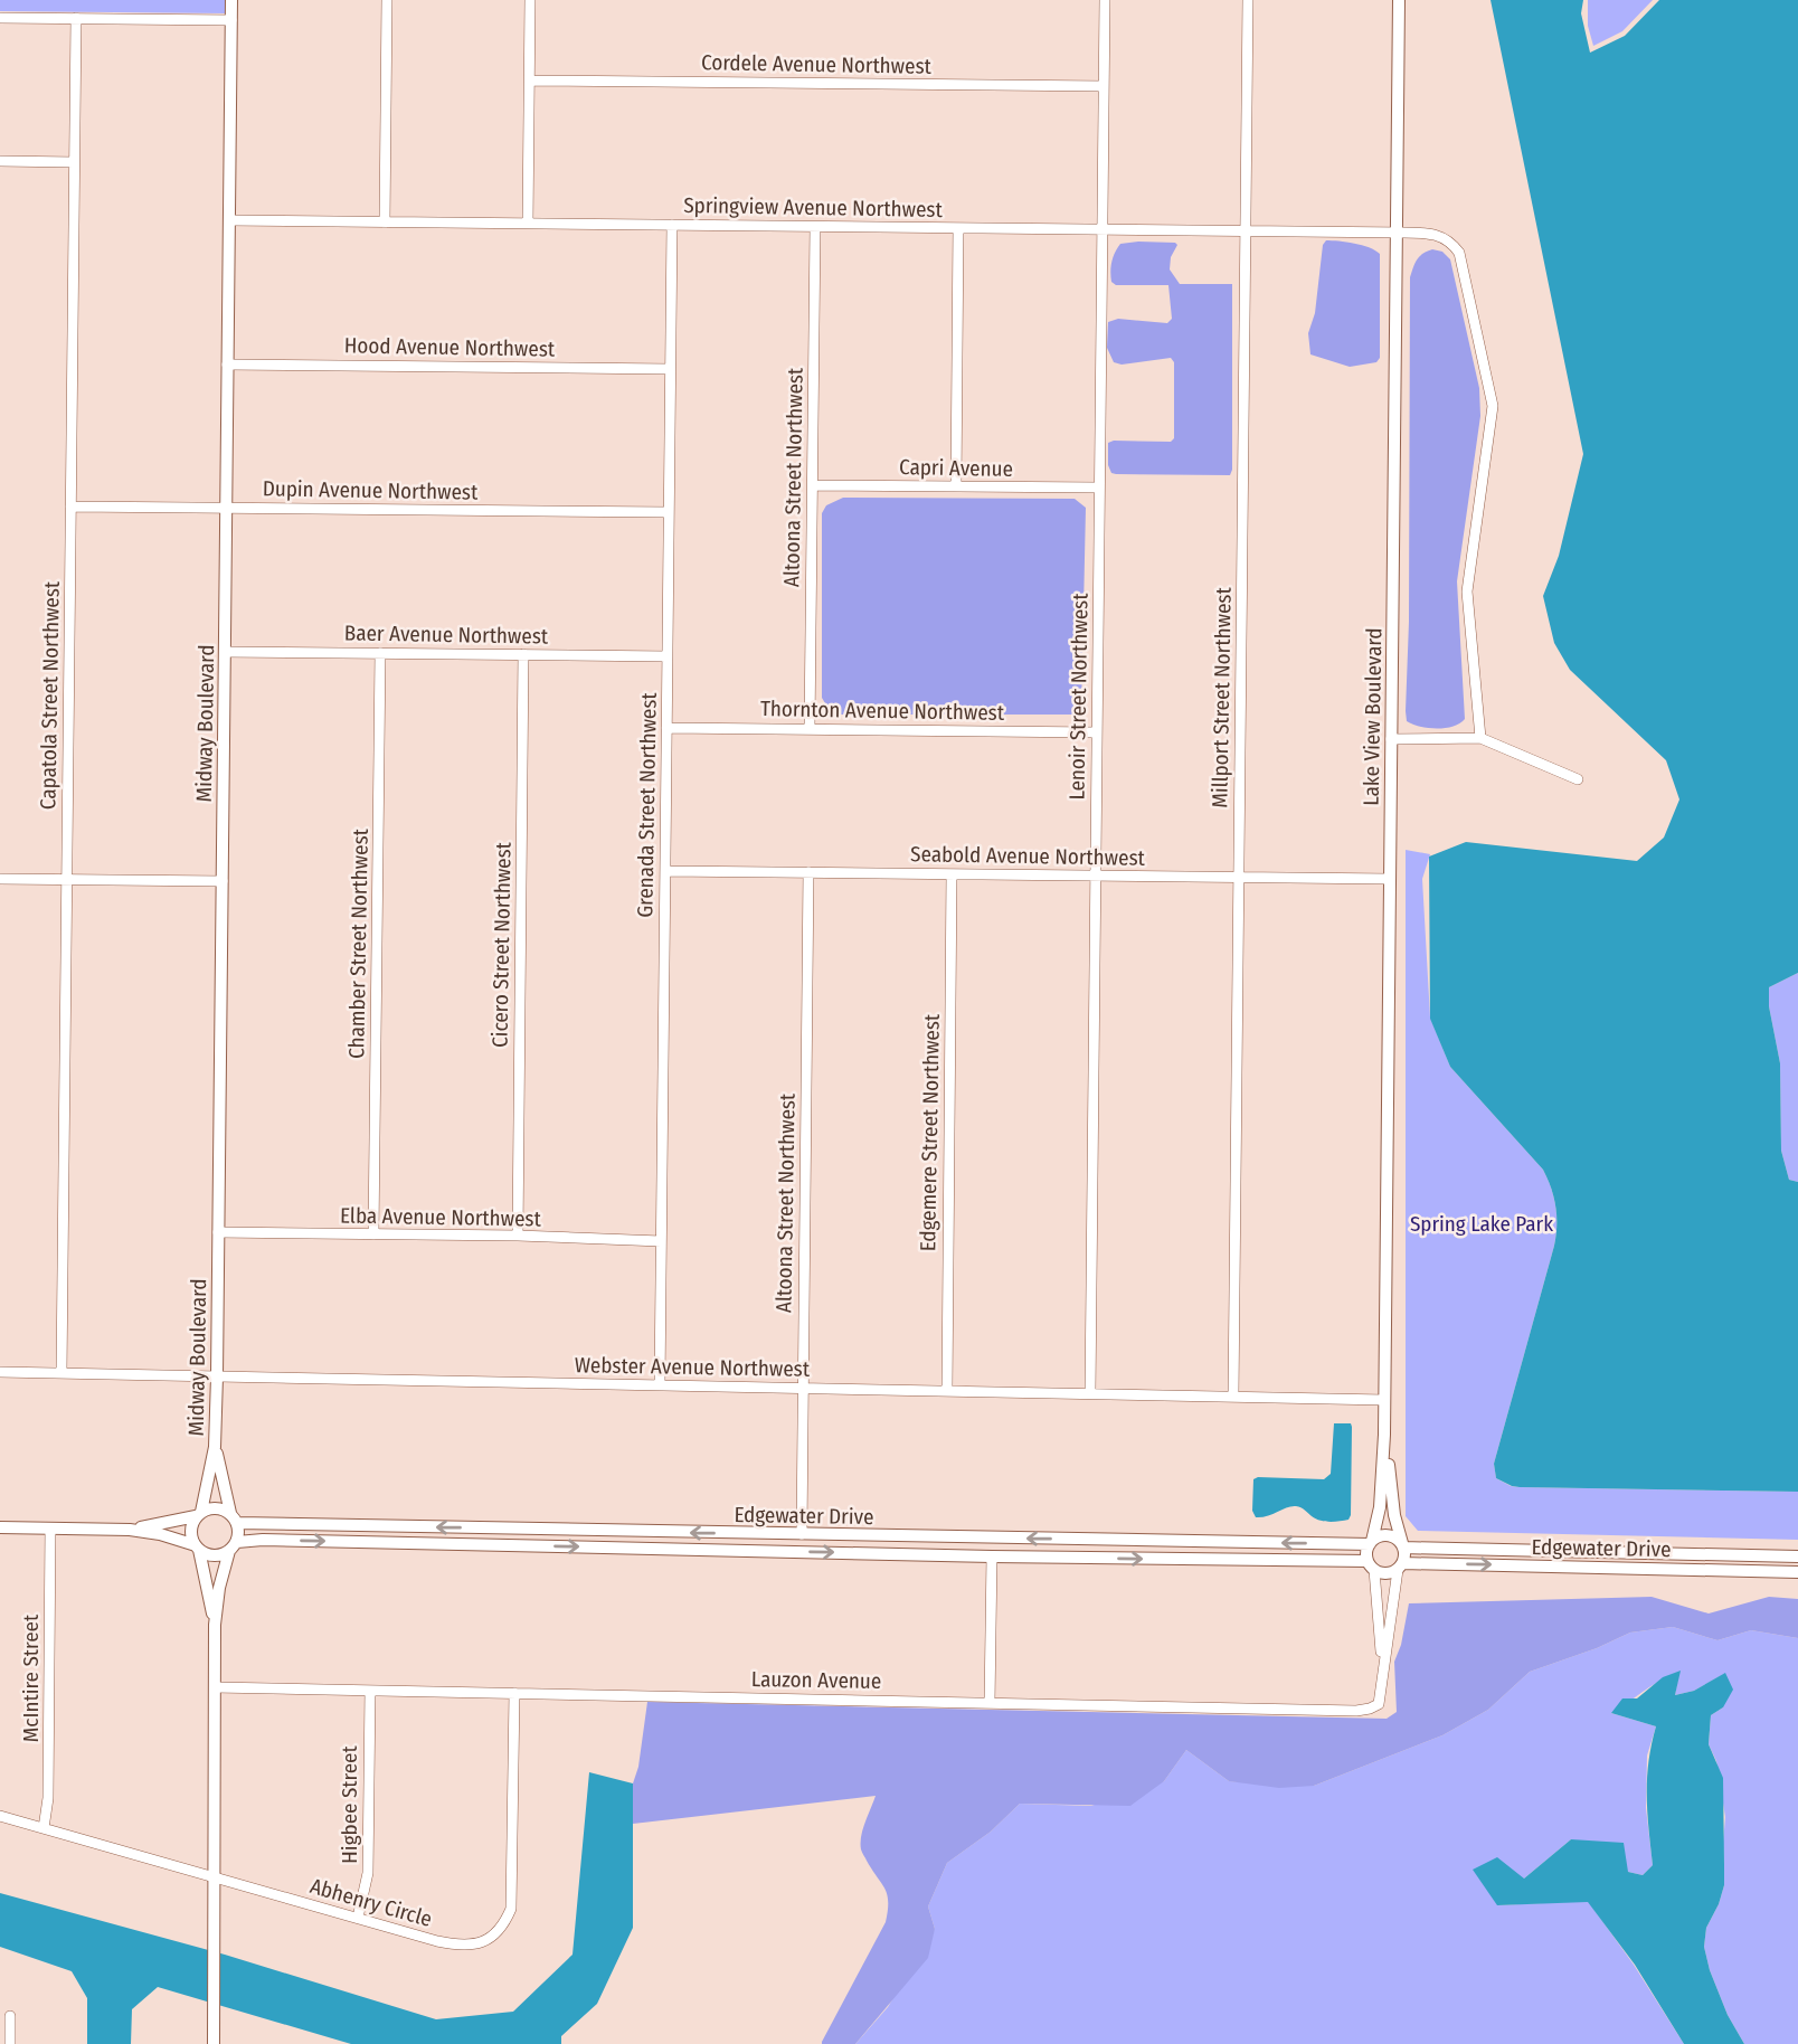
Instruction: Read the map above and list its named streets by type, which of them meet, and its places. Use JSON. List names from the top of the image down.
{
  "streets": {
    "street": [
      "Cordele Avenue Northwest",
      "Springview Avenue Northwest",
      "Hood Avenue Northwest",
      "Capri Avenue",
      "Altoona Street Northwest",
      "Dupin Avenue Northwest",
      "Baer Avenue Northwest",
      "Capatola Street Northwest",
      "Lenoir Street Northwest",
      "Millport Street Northwest",
      "Thornton Avenue Northwest",
      "Lake View Boulevard",
      "Midway Boulevard",
      "Grenada Street Northwest",
      "Seabold Avenue Northwest",
      "Chamber Street Northwest",
      "Cicero Street Northwest",
      "Edgemere Street Northwest",
      "Elba Avenue Northwest",
      "Webster Avenue Northwest",
      "Edgewater Drive",
      "McIntire Street",
      "Lauzon Avenue",
      "Higbee Street",
      "Abhenry Circle"
    ]
  },
  "crossings": [
    ["Cordele Avenue Northwest", "Lenoir Street Northwest"],
    ["Springview Avenue Northwest", "Altoona Street Northwest"],
    ["Springview Avenue Northwest", "Lenoir Street Northwest"],
    ["Springview Avenue Northwest", "Millport Street Northwest"],
    ["Springview Avenue Northwest", "Lake View Boulevard"],
    ["Springview Avenue Northwest", "Midway Boulevard"],
    ["Springview Avenue Northwest", "Grenada Street Northwest"],
    ["Hood Avenue Northwest", "Midway Boulevard"],
    ["Hood Avenue Northwest", "Grenada Street Northwest"],
    ["Capri Avenue", "Altoona Street Northwest"],
    ["Capri Avenue", "Lenoir Street Northwest"],
    ["Altoona Street Northwest", "Thornton Avenue Northwest"],
    ["Altoona Street Northwest", "Seabold Avenue Northwest"],
    ["Altoona Street Northwest", "Webster Avenue Northwest"],
    ["Altoona Street Northwest", "Edgewater Drive"],
    ["Dupin Avenue Northwest", "Capatola Street Northwest"],
    ["Dupin Avenue Northwest", "Midway Boulevard"],
    ["Dupin Avenue Northwest", "Grenada Street Northwest"],
    ["Baer Avenue Northwest", "Midway Boulevard"],
    ["Baer Avenue Northwest", "Grenada Street Northwest"],
    ["Baer Avenue Northwest", "Chamber Street Northwest"],
    ["Baer Avenue Northwest", "Cicero Street Northwest"],
    ["Capatola Street Northwest", "Webster Avenue Northwest"],
    ["Lenoir Street Northwest", "Thornton Avenue Northwest"],
    ["Lenoir Street Northwest", "Seabold Avenue Northwest"],
    ["Lenoir Street Northwest", "Webster Avenue Northwest"],
    ["Millport Street Northwest", "Seabold Avenue Northwest"],
    ["Millport Street Northwest", "Webster Avenue Northwest"],
    ["Thornton Avenue Northwest", "Grenada Street Northwest"],
    ["Lake View Boulevard", "Seabold Avenue Northwest"],
    ["Lake View Boulevard", "Webster Avenue Northwest"],
    ["Lake View Boulevard", "Edgewater Drive"],
    ["Lake View Boulevard", "Lauzon Avenue"],
    ["Midway Boulevard", "Elba Avenue Northwest"],
    ["Midway Boulevard", "Webster Avenue Northwest"],
    ["Midway Boulevard", "Edgewater Drive"],
    ["Grenada Street Northwest", "Seabold Avenue Northwest"],
    ["Grenada Street Northwest", "Elba Avenue Northwest"],
    ["Grenada Street Northwest", "Webster Avenue Northwest"],
    ["Seabold Avenue Northwest", "Edgemere Street Northwest"],
    ["Chamber Street Northwest", "Elba Avenue Northwest"],
    ["Cicero Street Northwest", "Elba Avenue Northwest"],
    ["Edgemere Street Northwest", "Webster Avenue Northwest"],
    ["Edgewater Drive", "Lauzon Avenue"],
    ["McIntire Street", "Abhenry Circle"],
    ["Lauzon Avenue", "Higbee Street"],
    ["Lauzon Avenue", "Abhenry Circle"],
    ["Higbee Street", "Abhenry Circle"]
  ],
  "parks": ["Spring Lake Park"]
}
